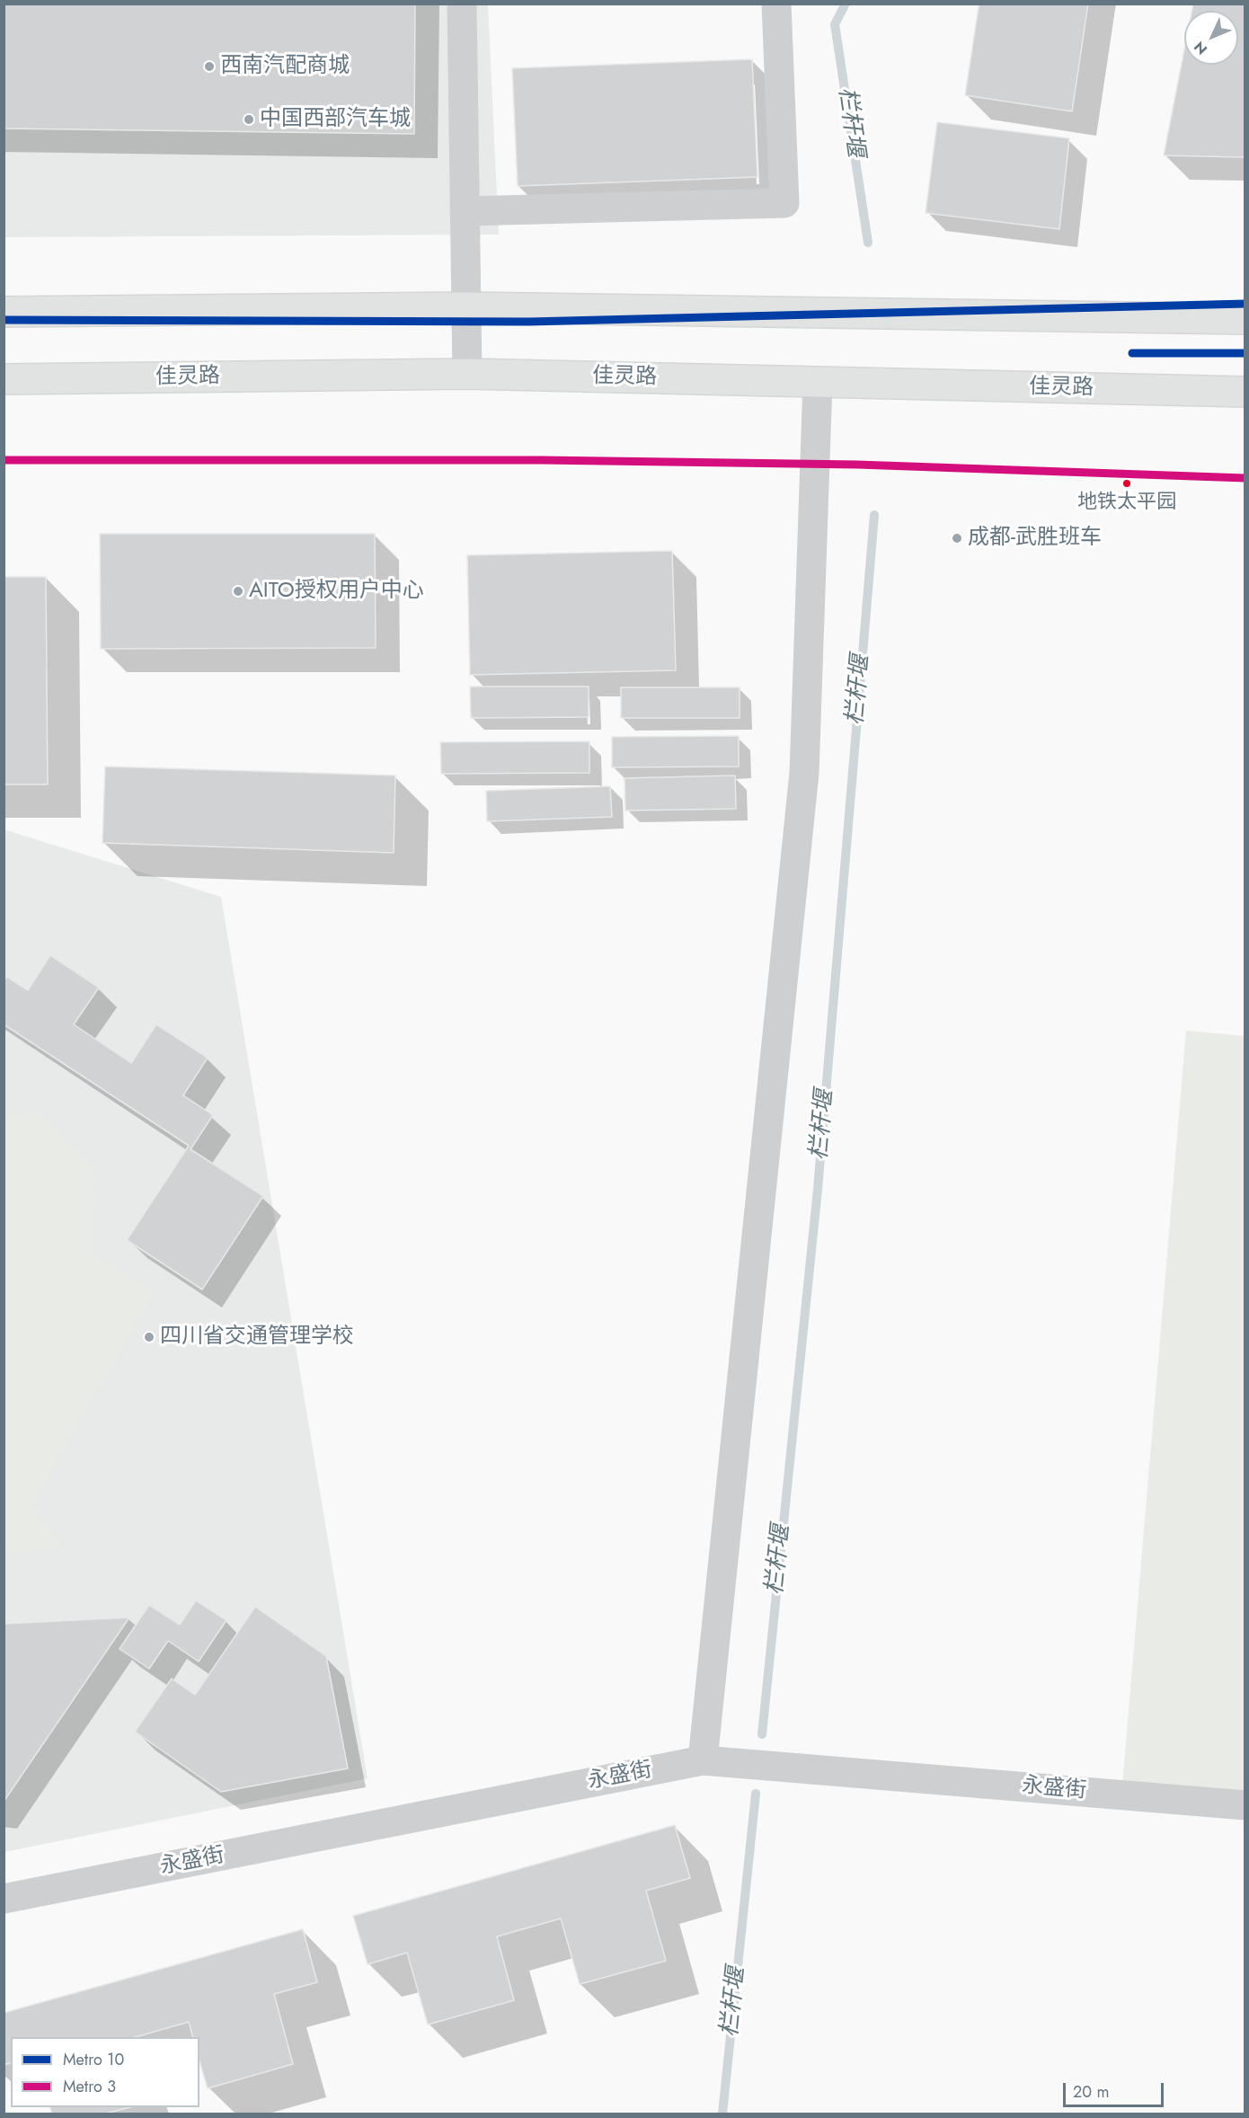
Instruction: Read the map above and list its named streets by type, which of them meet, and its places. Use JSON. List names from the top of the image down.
{
  "streets": {
    "main road": ["佳灵路"],
    "street": ["永盛街"]
  },
  "water": ["栏杆堰"],
  "places": [
    "西南汽配商城",
    "中国西部汽车城",
    "地铁太平园",
    "成都-武胜班车",
    "AITO授权用户中心",
    "四川省交通管理学校"
  ],
  "lines": ["metro line 10", "metro line 3"],
  "legend": ["Metro 10", "Metro 3"],
  "scale_bar": "20 m",
  "north": "bottom left"
}
